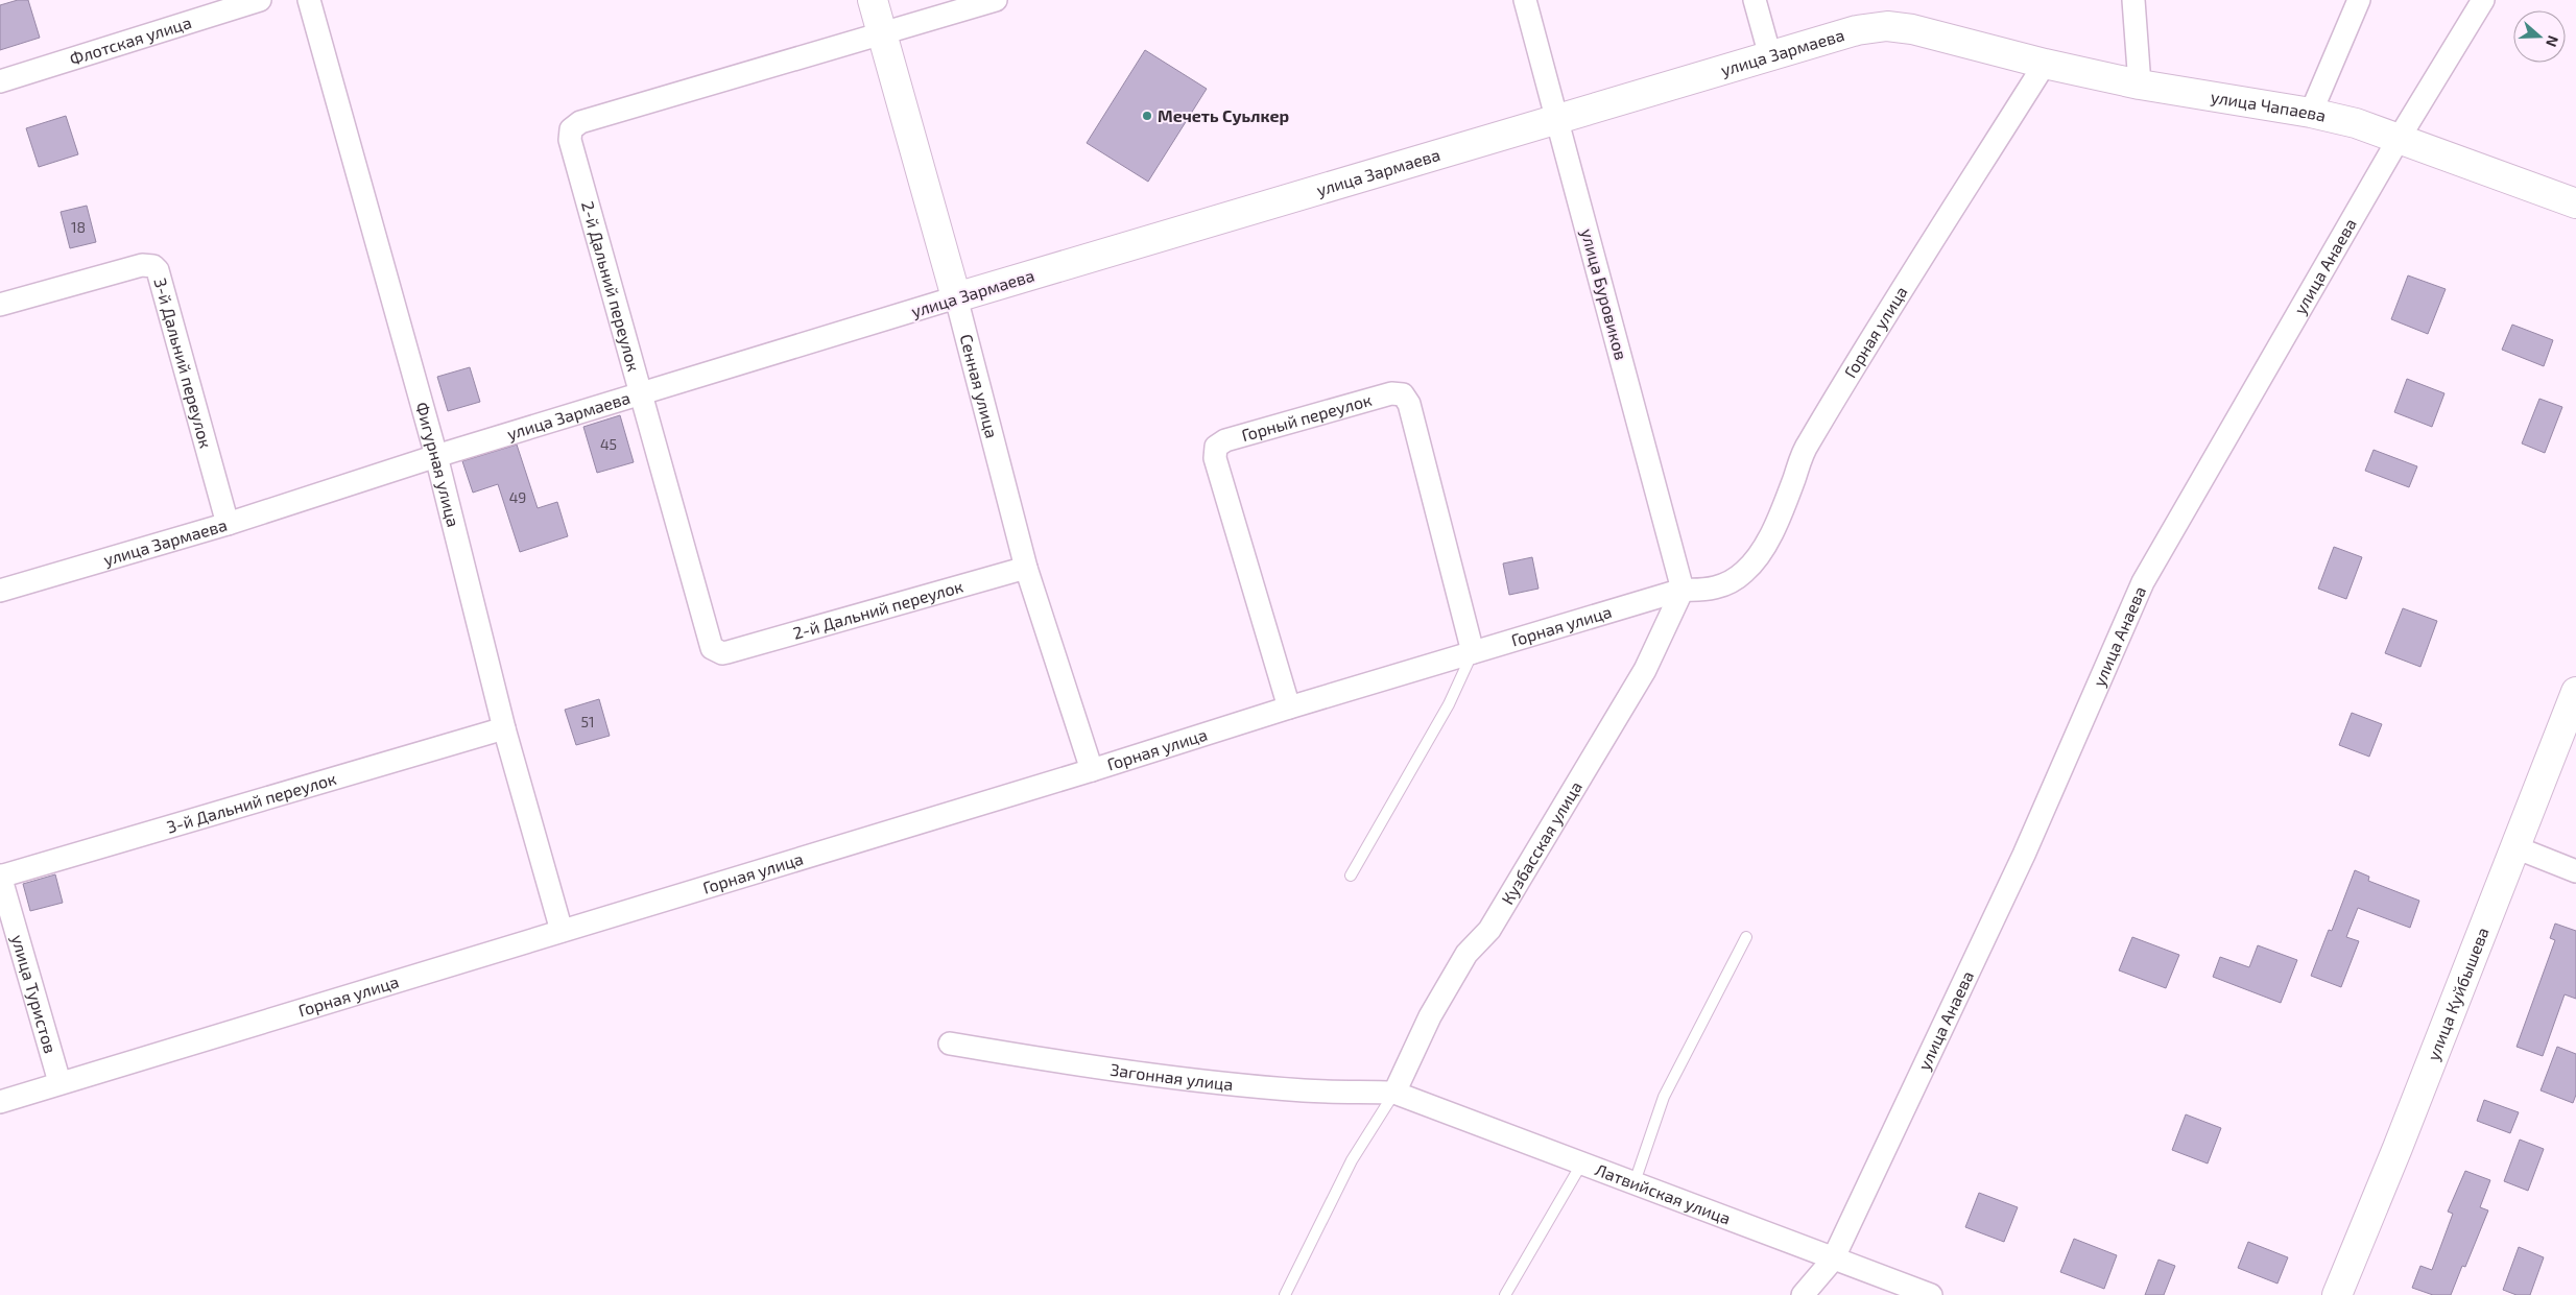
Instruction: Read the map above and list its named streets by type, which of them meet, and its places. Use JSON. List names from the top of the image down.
{
  "streets": {
    "street": [
      "Флотская улица",
      "улица Зармаева",
      "улица Чапаева",
      "улица Анаева",
      "2-й Дальний переулок",
      "улица Буровиков",
      "Горная улица",
      "3-й Дальний переулок",
      "Сенная улица",
      "Горный переулок",
      "Фигурная улица",
      "Кузбасская улица",
      "улица Туристов",
      "улица Куйбышева",
      "Загонная улица",
      "Латвийская улица"
    ]
  },
  "crossings": [
    ["улица Зармаева", "улица Чапаева"],
    ["улица Зармаева", "2-й Дальний переулок"],
    ["улица Зармаева", "улица Буровиков"],
    ["улица Зармаева", "3-й Дальний переулок"],
    ["улица Зармаева", "Сенная улица"],
    ["улица Зармаева", "Фигурная улица"],
    ["улица Чапаева", "улица Анаева"],
    ["улица Чапаева", "Горная улица"],
    ["улица Анаева", "Латвийская улица"],
    ["2-й Дальний переулок", "Сенная улица"],
    ["улица Буровиков", "Горная улица"],
    ["улица Буровиков", "Кузбасская улица"],
    ["Горная улица", "Сенная улица"],
    ["Горная улица", "Горный переулок"],
    ["Горная улица", "Фигурная улица"],
    ["Горная улица", "Кузбасская улица"],
    ["Горная улица", "улица Туристов"],
    ["3-й Дальний переулок", "Фигурная улица"],
    ["3-й Дальний переулок", "улица Туристов"],
    ["Кузбасская улица", "Загонная улица"],
    ["Кузбасская улица", "Латвийская улица"],
    ["Загонная улица", "Латвийская улица"]
  ],
  "places": ["Мечеть Суьлкер"],
  "house_numbers": [
    "18",
    "45",
    "49",
    "51"
  ],
  "north": "right"
}
